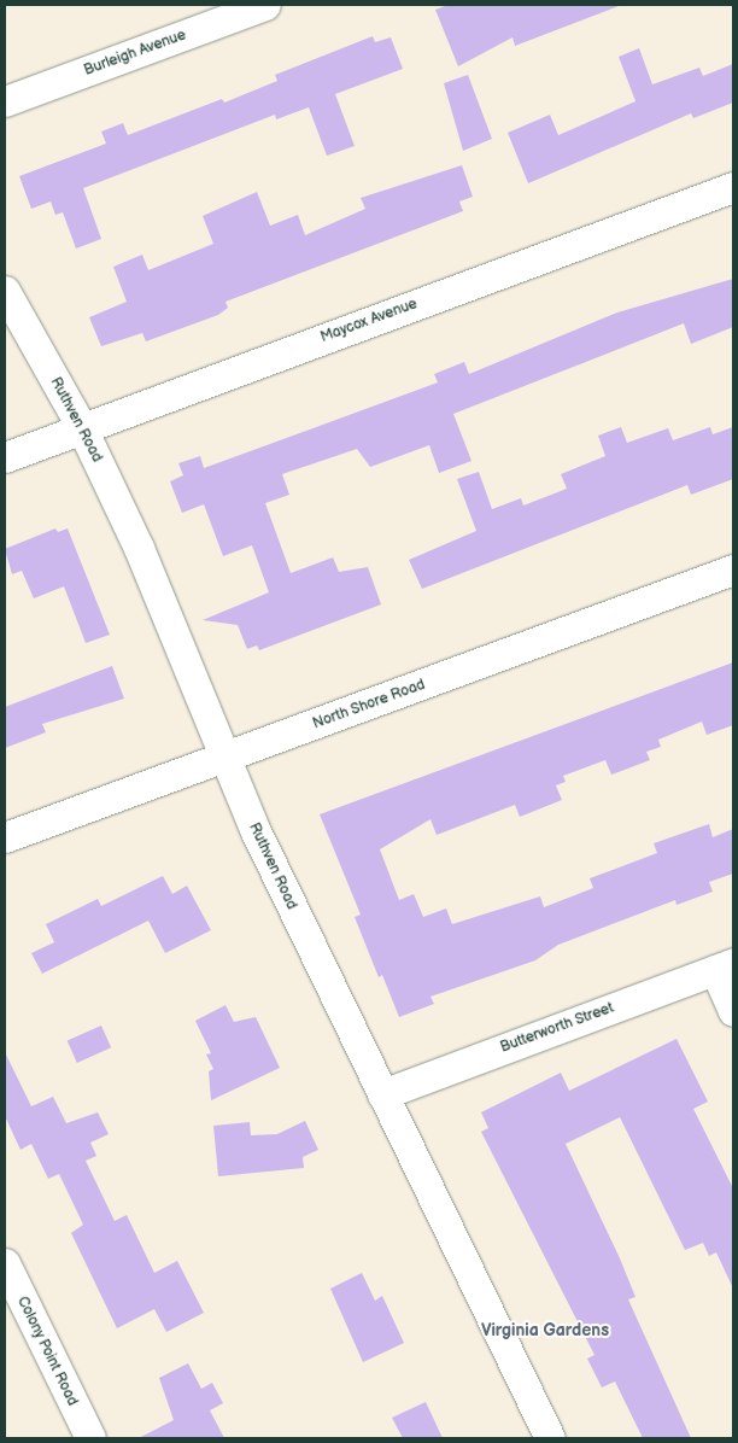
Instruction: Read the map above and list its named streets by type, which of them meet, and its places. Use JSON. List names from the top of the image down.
{
  "streets": {
    "street": [
      "Burleigh Avenue",
      "Maycox Avenue",
      "Ruthven Road",
      "North Shore Road",
      "Butterworth Street",
      "Colony Point Road"
    ]
  },
  "crossings": [
    ["Maycox Avenue", "Ruthven Road"],
    ["Ruthven Road", "North Shore Road"],
    ["Ruthven Road", "Butterworth Street"]
  ],
  "districts": ["Virginia Gardens"]
}
